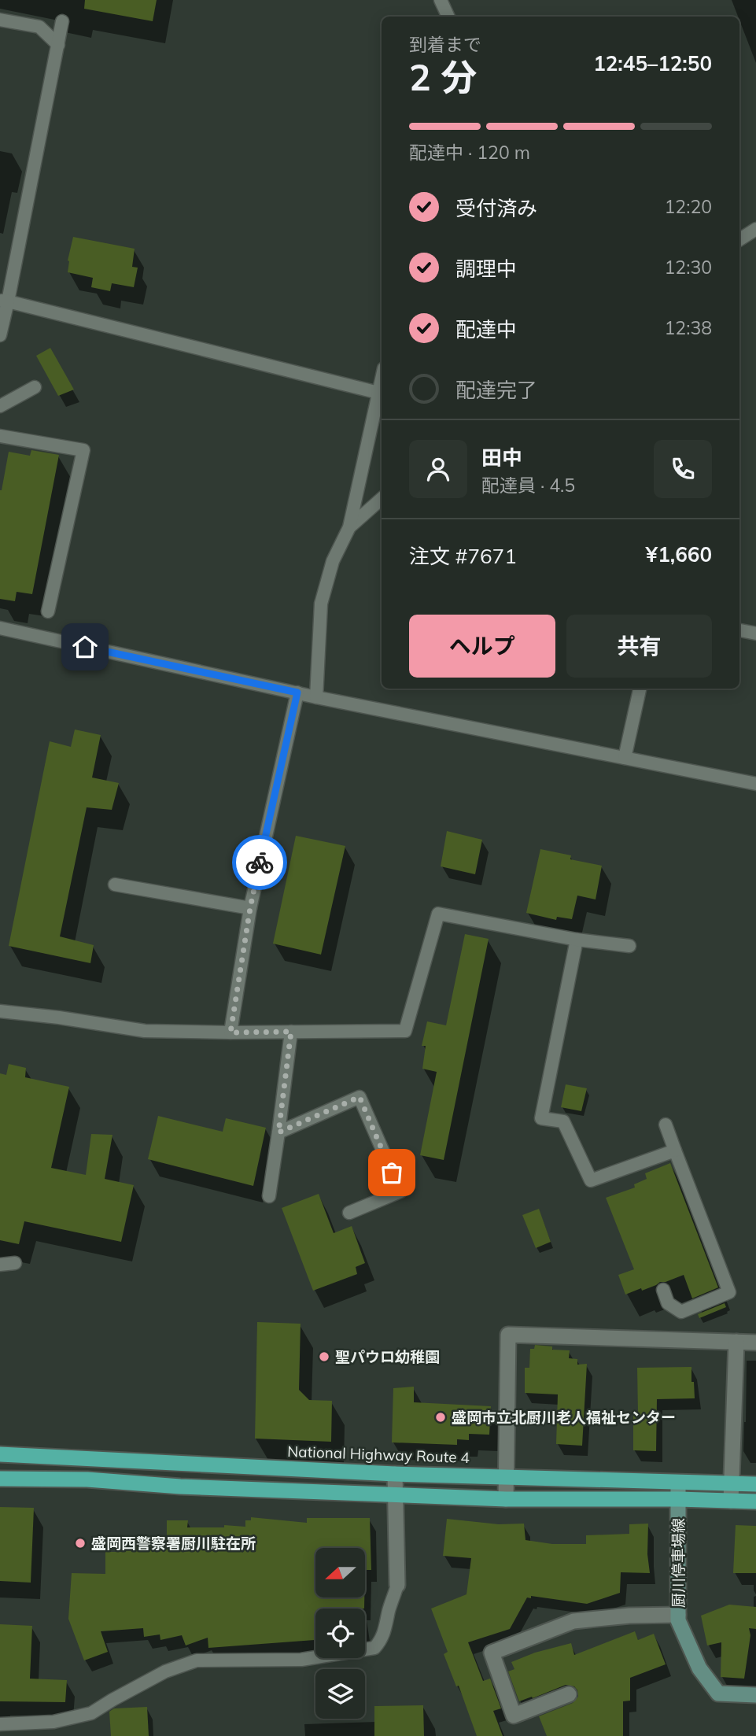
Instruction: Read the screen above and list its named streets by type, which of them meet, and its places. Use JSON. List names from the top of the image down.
{
  "streets": {
    "highway": ["National Highway Route 4"],
    "main road": ["厨川停車場線"]
  },
  "crossings": [
    ["National Highway Route 4", "厨川停車場線"]
  ],
  "places": ["聖パウロ幼稚園", "盛岡市立北厨川老人福祉センター", "盛岡西警察署厨川駐在所"],
  "north": "left",
  "page": {
    "heading": ["2 分", "到着まで", "12:45–12:50"],
    "panel": [
      "田中",
      "配達員 · 4.5",
      "注文 #7671",
      "¥1,660"
    ],
    "bar": "配達中 · 120 m",
    "list": [
      ["受付済み", "12:20"],
      ["調理中", "12:30"],
      ["配達中", "12:38"],
      "配達完了"
    ],
    "buttons": ["ヘルプ", "共有"]
  }
}
